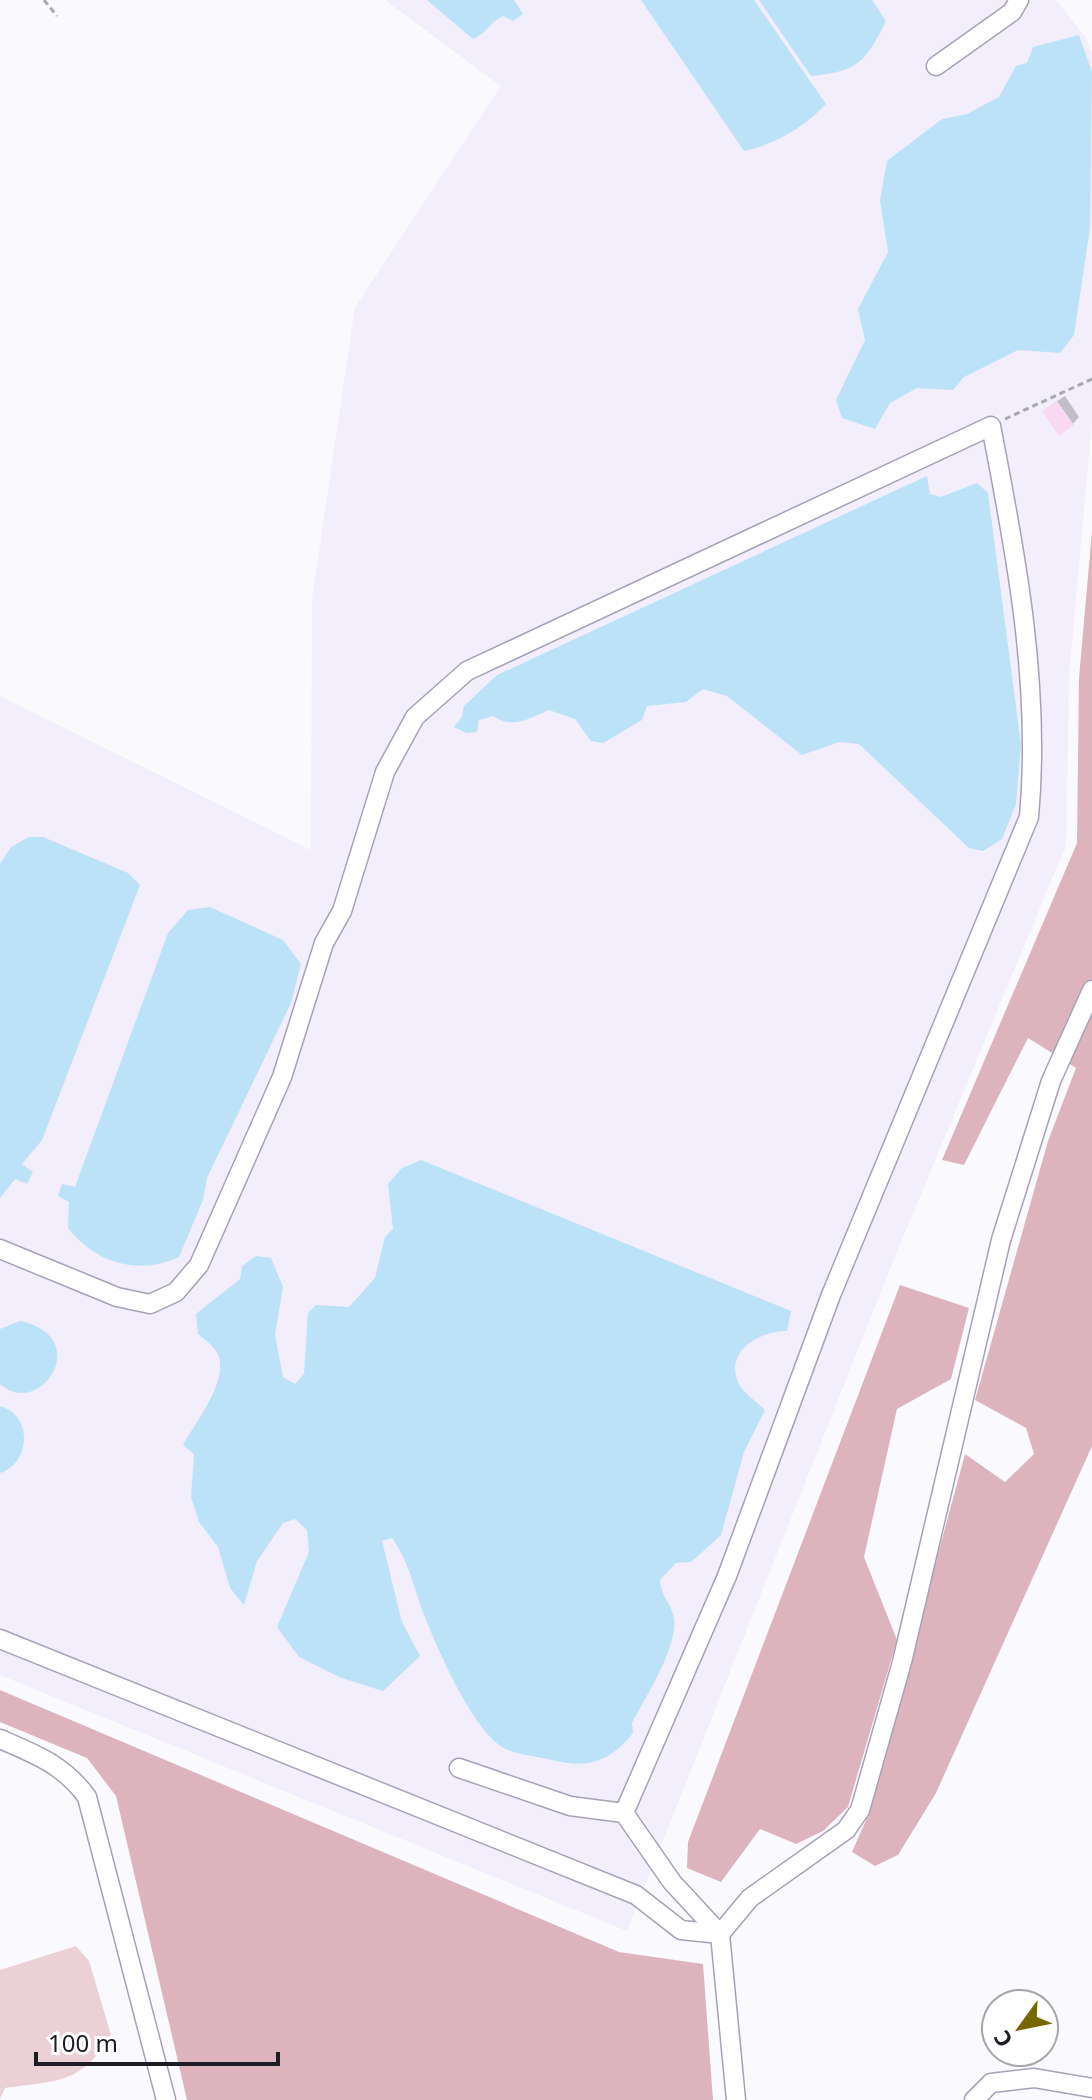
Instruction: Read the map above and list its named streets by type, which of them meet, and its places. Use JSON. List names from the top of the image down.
{
  "scale_bar": "100 m",
  "north": "bottom left"
}
